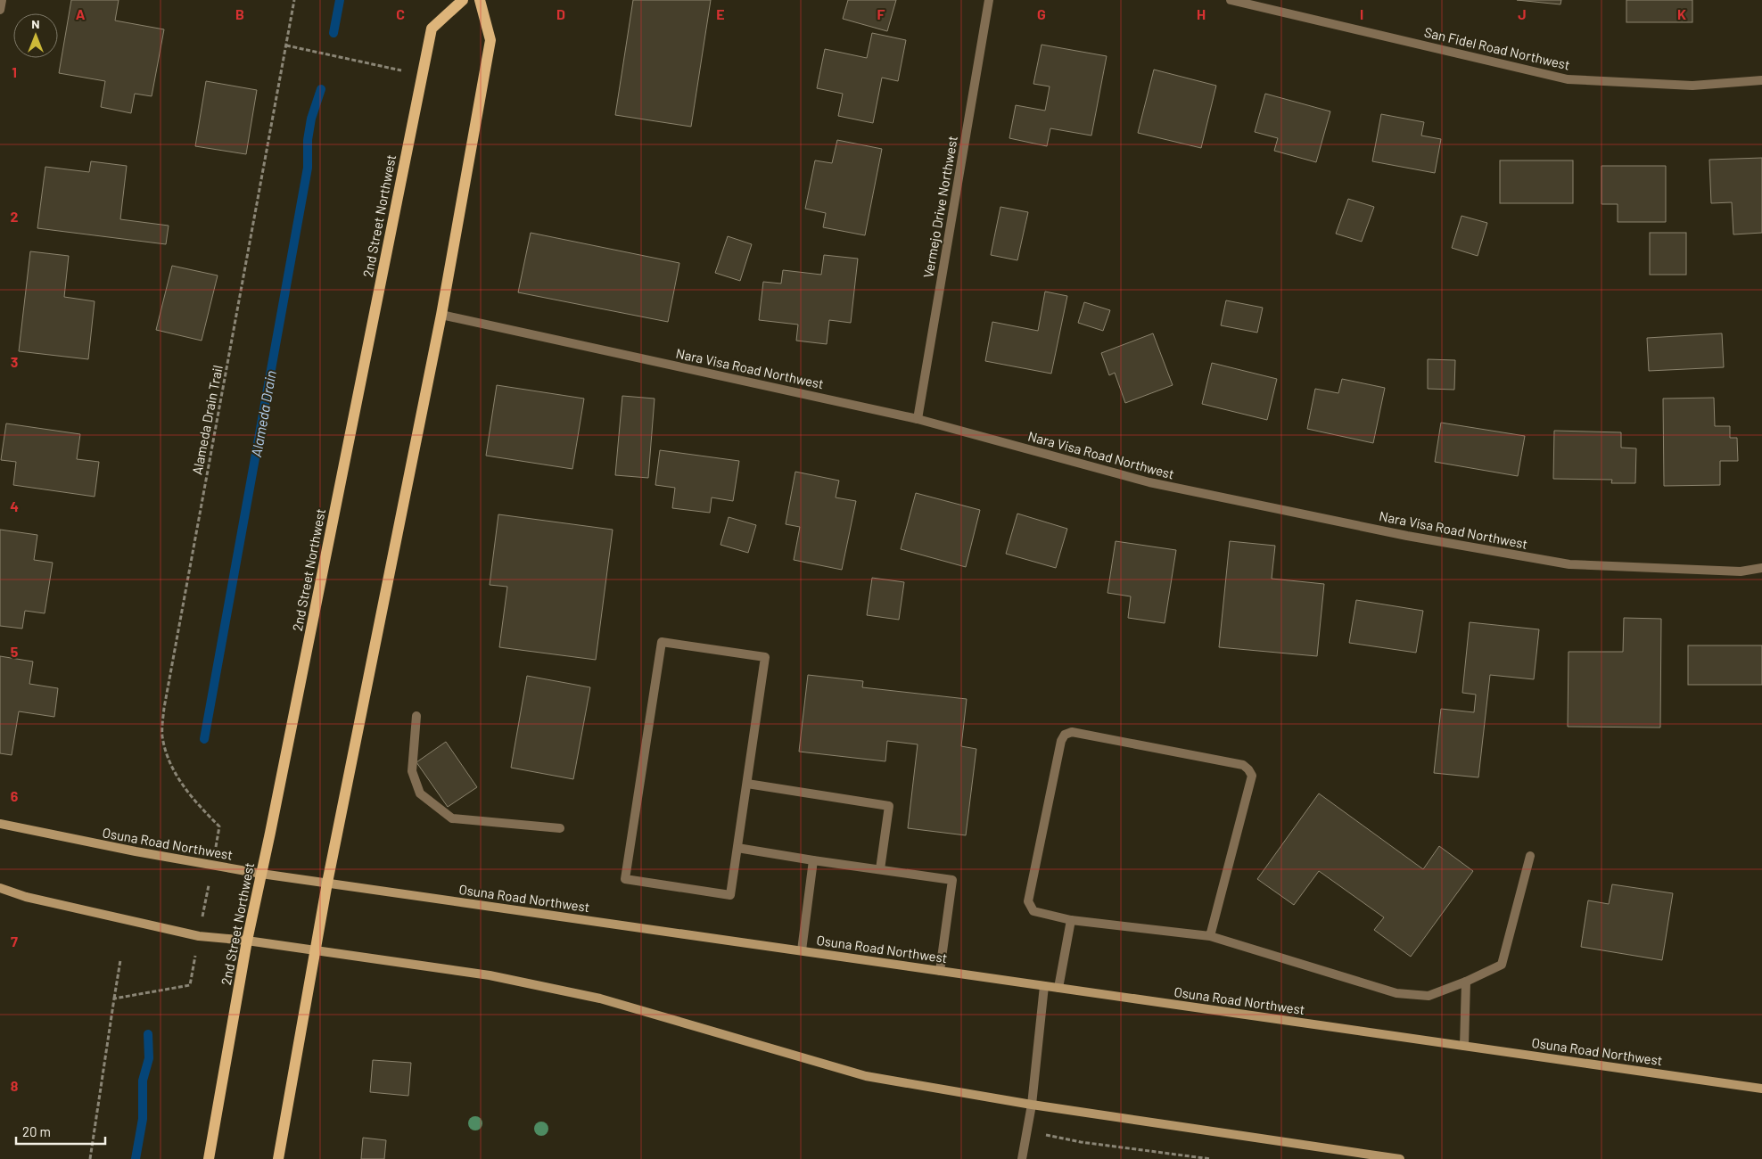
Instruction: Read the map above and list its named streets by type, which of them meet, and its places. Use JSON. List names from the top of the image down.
{
  "streets": {
    "main road": ["2nd Street Northwest", "Osuna Road Northwest"],
    "street": ["San Fidel Road Northwest", "Vermejo Drive Northwest", "Nara Visa Road Northwest"],
    "path": ["Alameda Drain Trail"]
  },
  "crossings": [
    ["Vermejo Drive Northwest", "Nara Visa Road Northwest"],
    ["2nd Street Northwest", "Osuna Road Northwest"],
    ["Alameda Drain Trail", "Osuna Road Northwest"]
  ],
  "water": ["Alameda Drain"],
  "scale_bar": "20 m",
  "north": "top",
  "grid": {
    "columns": [
      "A",
      "B",
      "C",
      "D",
      "E",
      "F",
      "G",
      "H",
      "I",
      "J",
      "K"
    ],
    "rows": [
      "1",
      "2",
      "3",
      "4",
      "5",
      "6",
      "7",
      "8"
    ]
  }
}
